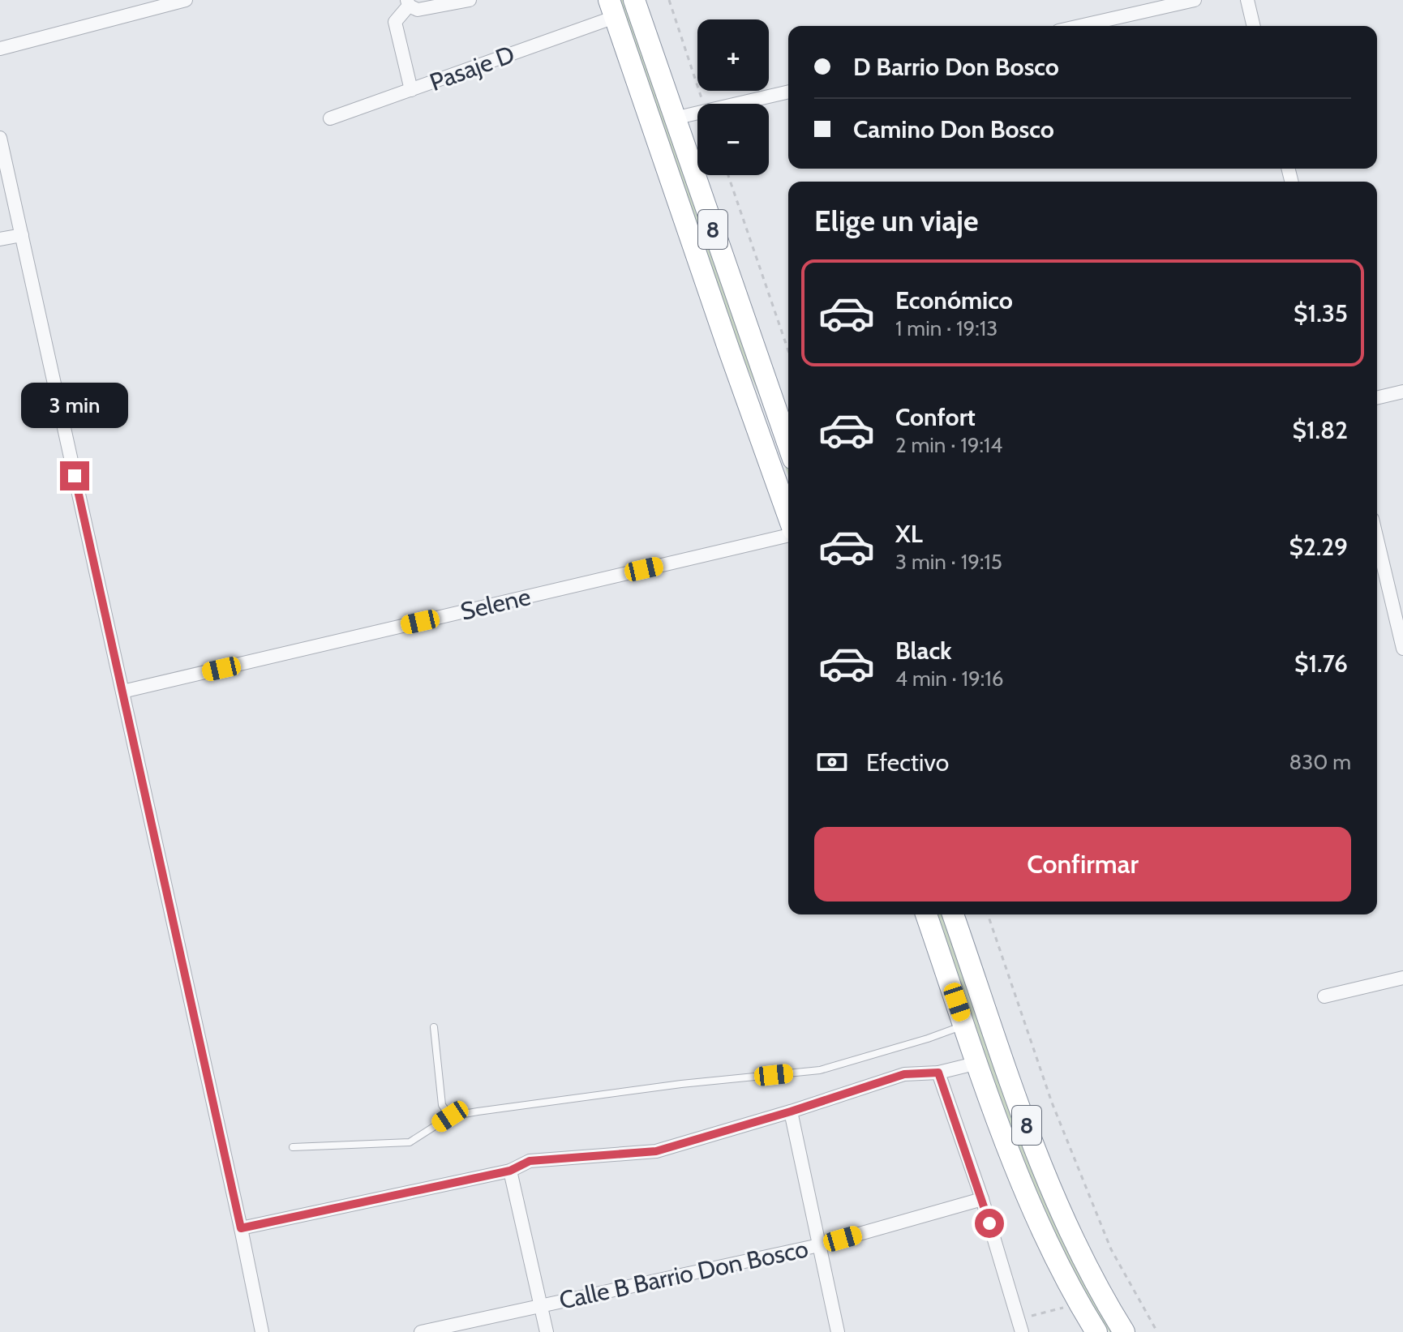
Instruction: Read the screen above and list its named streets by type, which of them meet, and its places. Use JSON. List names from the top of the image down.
{
  "streets": {
    "highway": ["8"],
    "street": ["Pasaje D", "Selene", "Calle B Barrio Don Bosco"]
  },
  "crossings": [
    ["Pasaje D", "8"]
  ],
  "page": {
    "map_buttons": ["+", "−"],
    "banner": ["D Barrio Don Bosco", "Camino Don Bosco"],
    "heading": "Elige un viaje",
    "list": [
      {
        "name": "Económico",
        "note": "1 min · 19:13",
        "value": "$1.35"
      },
      {
        "name": "Confort",
        "note": "2 min · 19:14",
        "value": "$1.82"
      },
      {
        "name": "XL",
        "note": "3 min · 19:15",
        "value": "$2.29"
      },
      {
        "name": "Black",
        "note": "4 min · 19:16",
        "value": "$1.76"
      }
    ],
    "bubble": "3 min",
    "pay": ["Efectivo", "830 m"],
    "buttons": "Confirmar"
  }
}
